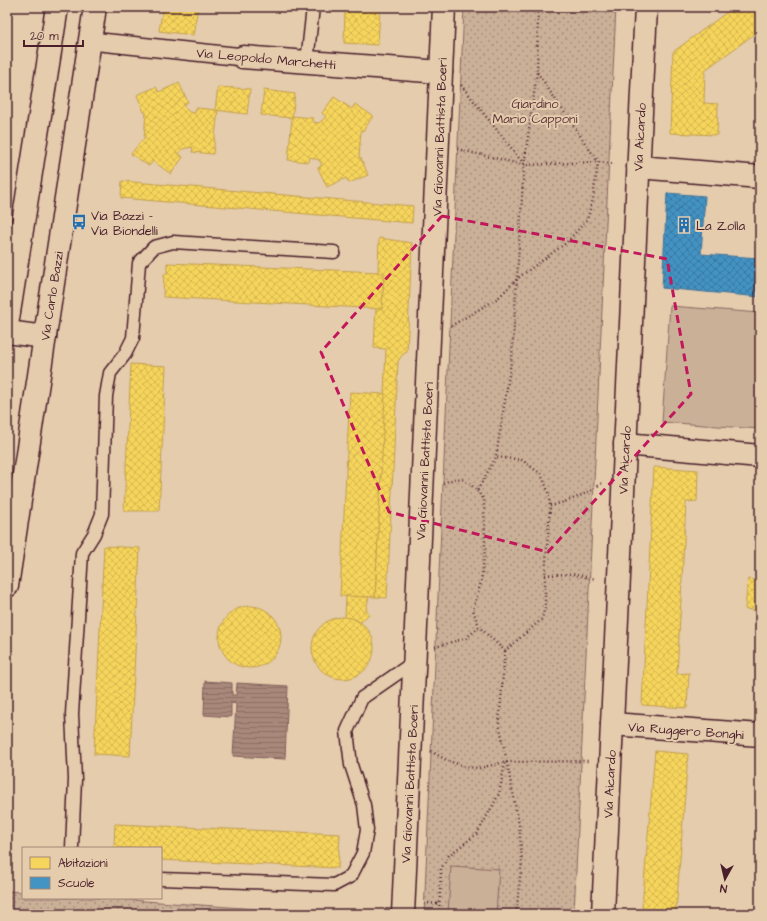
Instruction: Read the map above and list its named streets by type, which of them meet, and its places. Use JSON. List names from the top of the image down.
{
  "streets": {
    "street": [
      "Via Leopoldo Marchetti",
      "Via Giovanni Battista Boeri",
      "Via Aicardo",
      "Via Carlo Bazzi",
      "Via Ruggero Bonghi"
    ]
  },
  "crossings": [
    ["Via Leopoldo Marchetti", "Via Giovanni Battista Boeri"],
    ["Via Leopoldo Marchetti", "Via Carlo Bazzi"],
    ["Via Aicardo", "Via Ruggero Bonghi"]
  ],
  "parks": ["Giardino Mario Capponi"],
  "places": {
    "bus stop": ["Via Bazzi - Via Biondelli"],
    "building": ["La Zolla"]
  },
  "legend": ["Abitazioni", "Scuole"],
  "scale_bar": "20 m",
  "north": "bottom"
}
